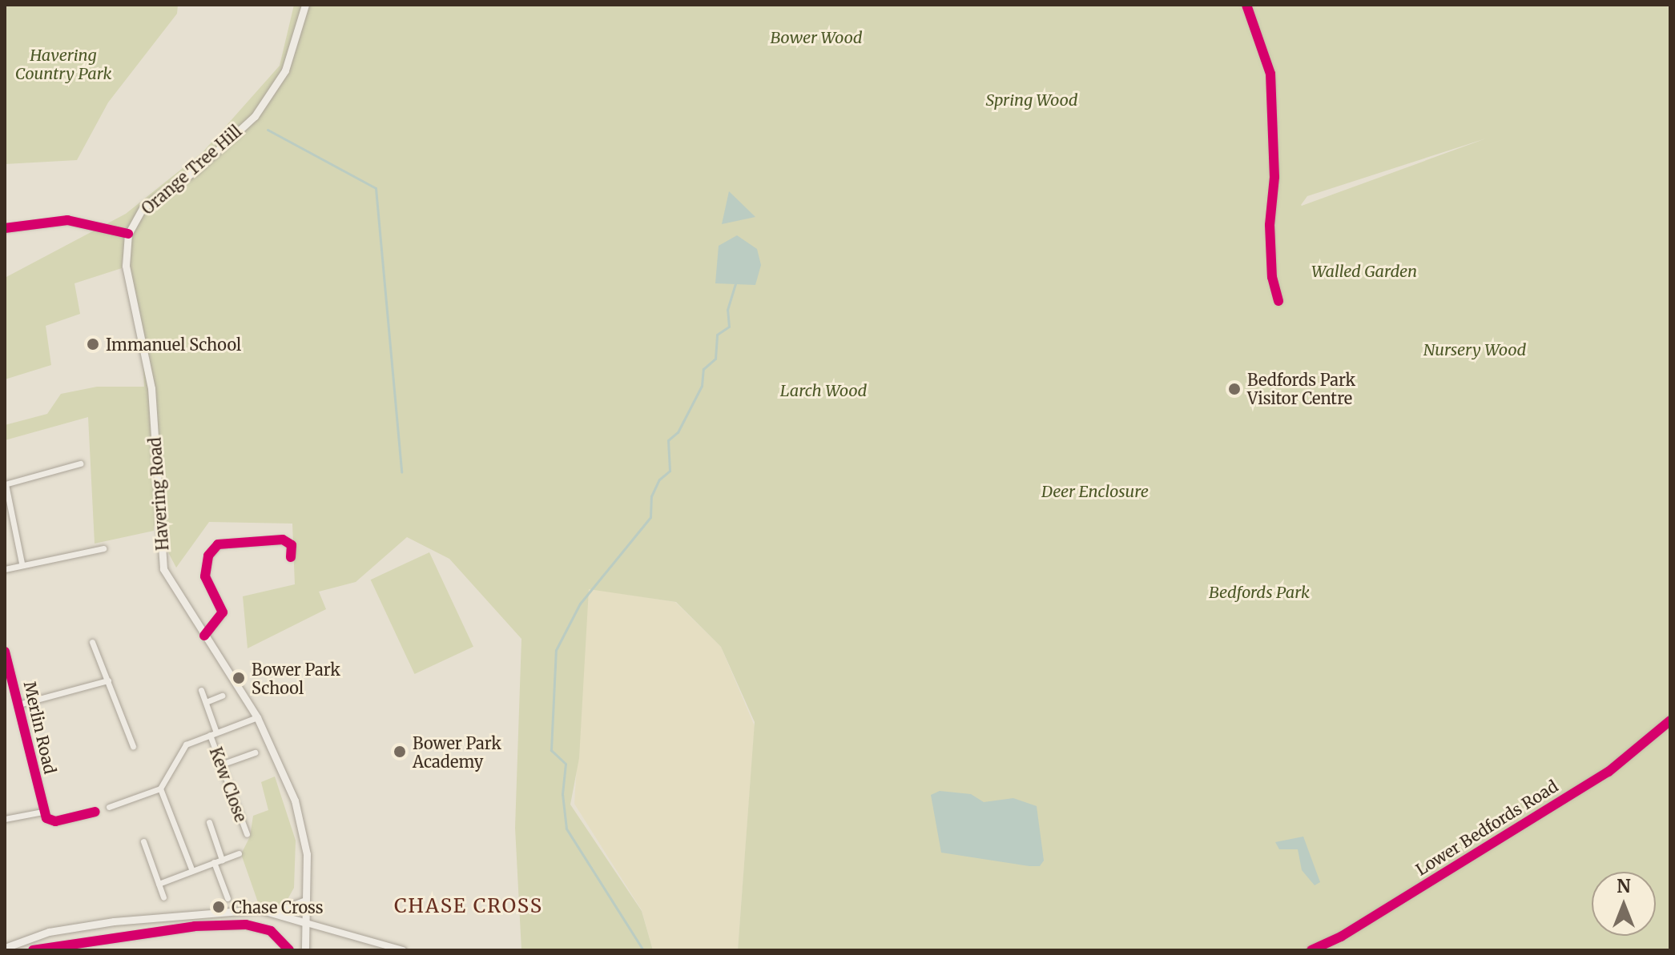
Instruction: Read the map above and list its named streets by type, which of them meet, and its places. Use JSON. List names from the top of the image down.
{
  "streets": {
    "main road": ["Orange Tree Hill", "Havering Road"],
    "street": ["Merlin Road", "Kew Close", "Lower Bedfords Road"]
  },
  "crossings": [
    ["Orange Tree Hill", "Havering Road"]
  ],
  "districts": ["CHASE CROSS"],
  "parks": [
    "Bower Wood",
    "Havering Country Park",
    "Spring Wood",
    "Walled Garden",
    "Nursery Wood",
    "Larch Wood",
    "Deer Enclosure",
    "Bedfords Park"
  ],
  "places": [
    "Immanuel School",
    "Bedfords Park Visitor Centre",
    "Bower Park School",
    "Bower Park Academy",
    "Chase Cross"
  ],
  "north": "top"
}
